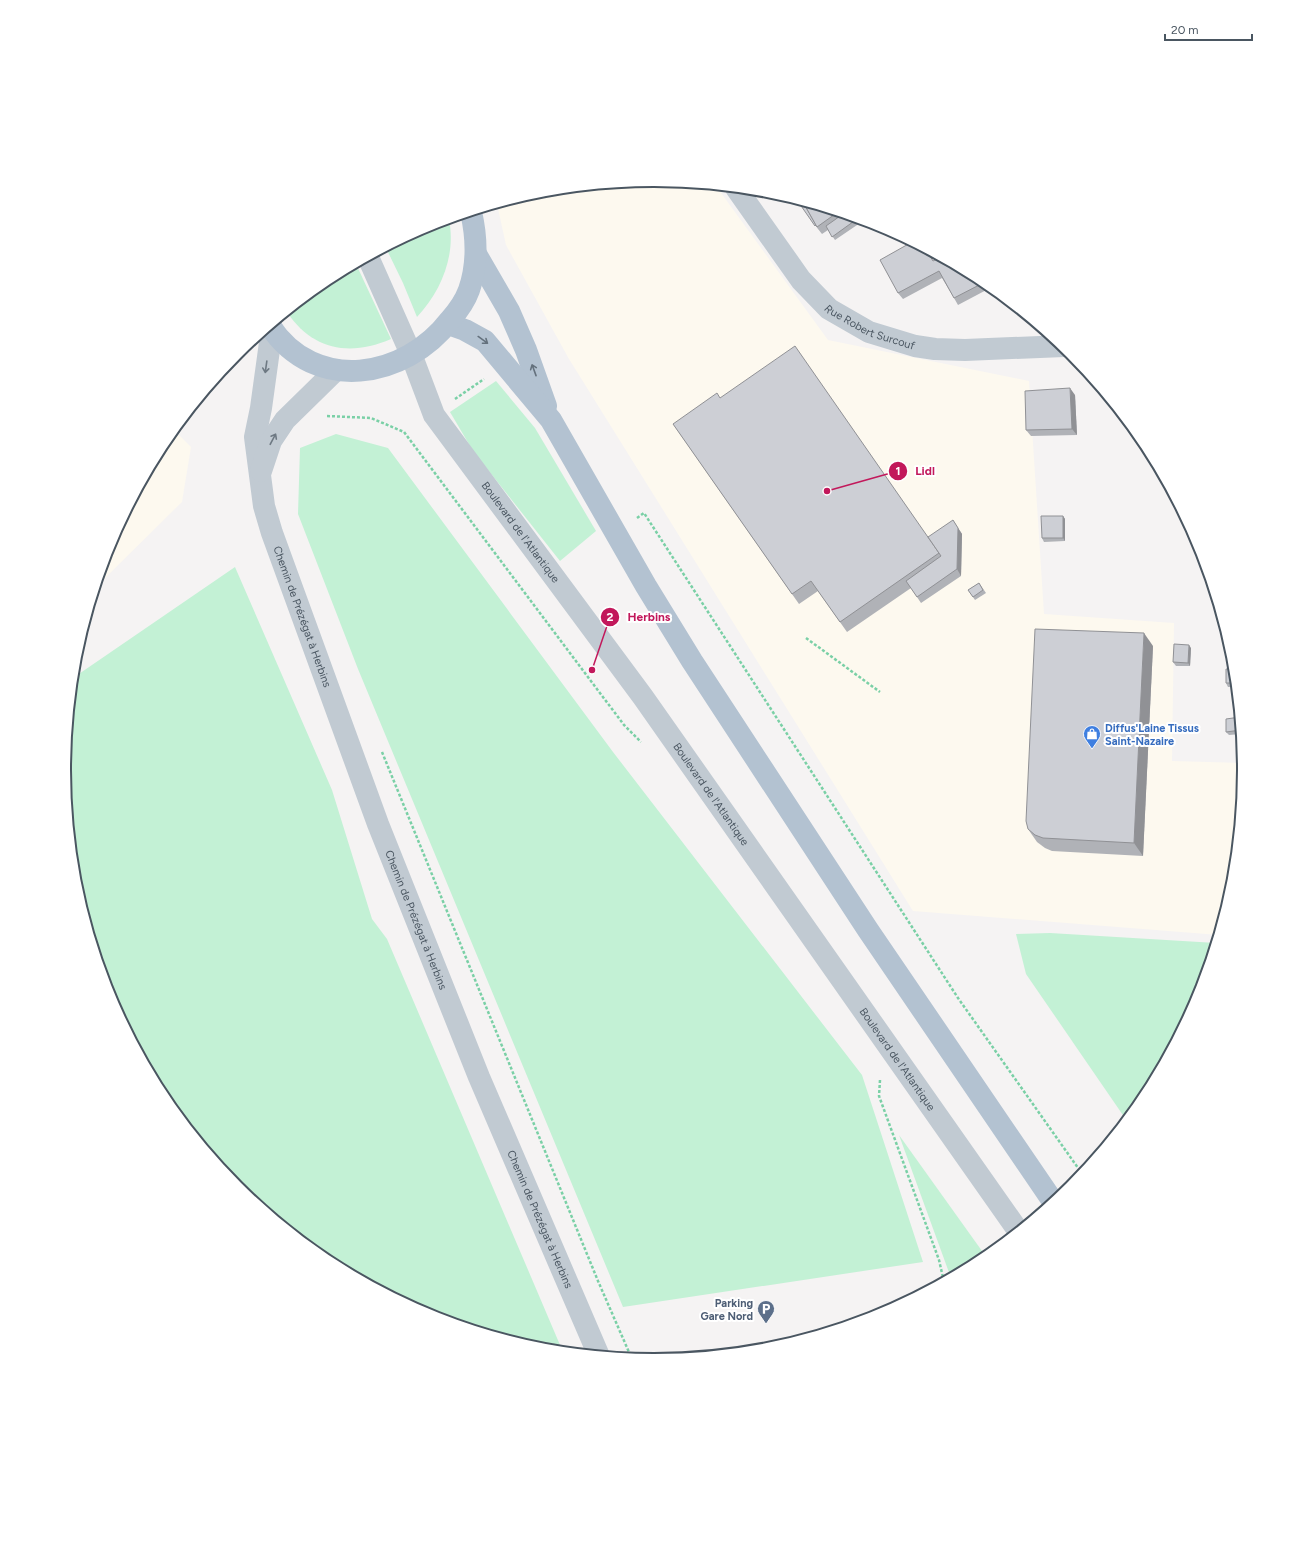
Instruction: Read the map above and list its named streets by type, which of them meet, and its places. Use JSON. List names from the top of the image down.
{
  "streets": {
    "street": ["Rue Robert Surcouf", "Boulevard de l'Atlantique", "Chemin de Prézégat à Herbins"]
  },
  "places": {
    "other": ["Lidl", "Herbins"],
    "shop": ["Diffus'Laine Tissus Saint-Nazaire"],
    "parking": ["Parking Gare Nord"]
  },
  "scale_bar": "20 m"
}
